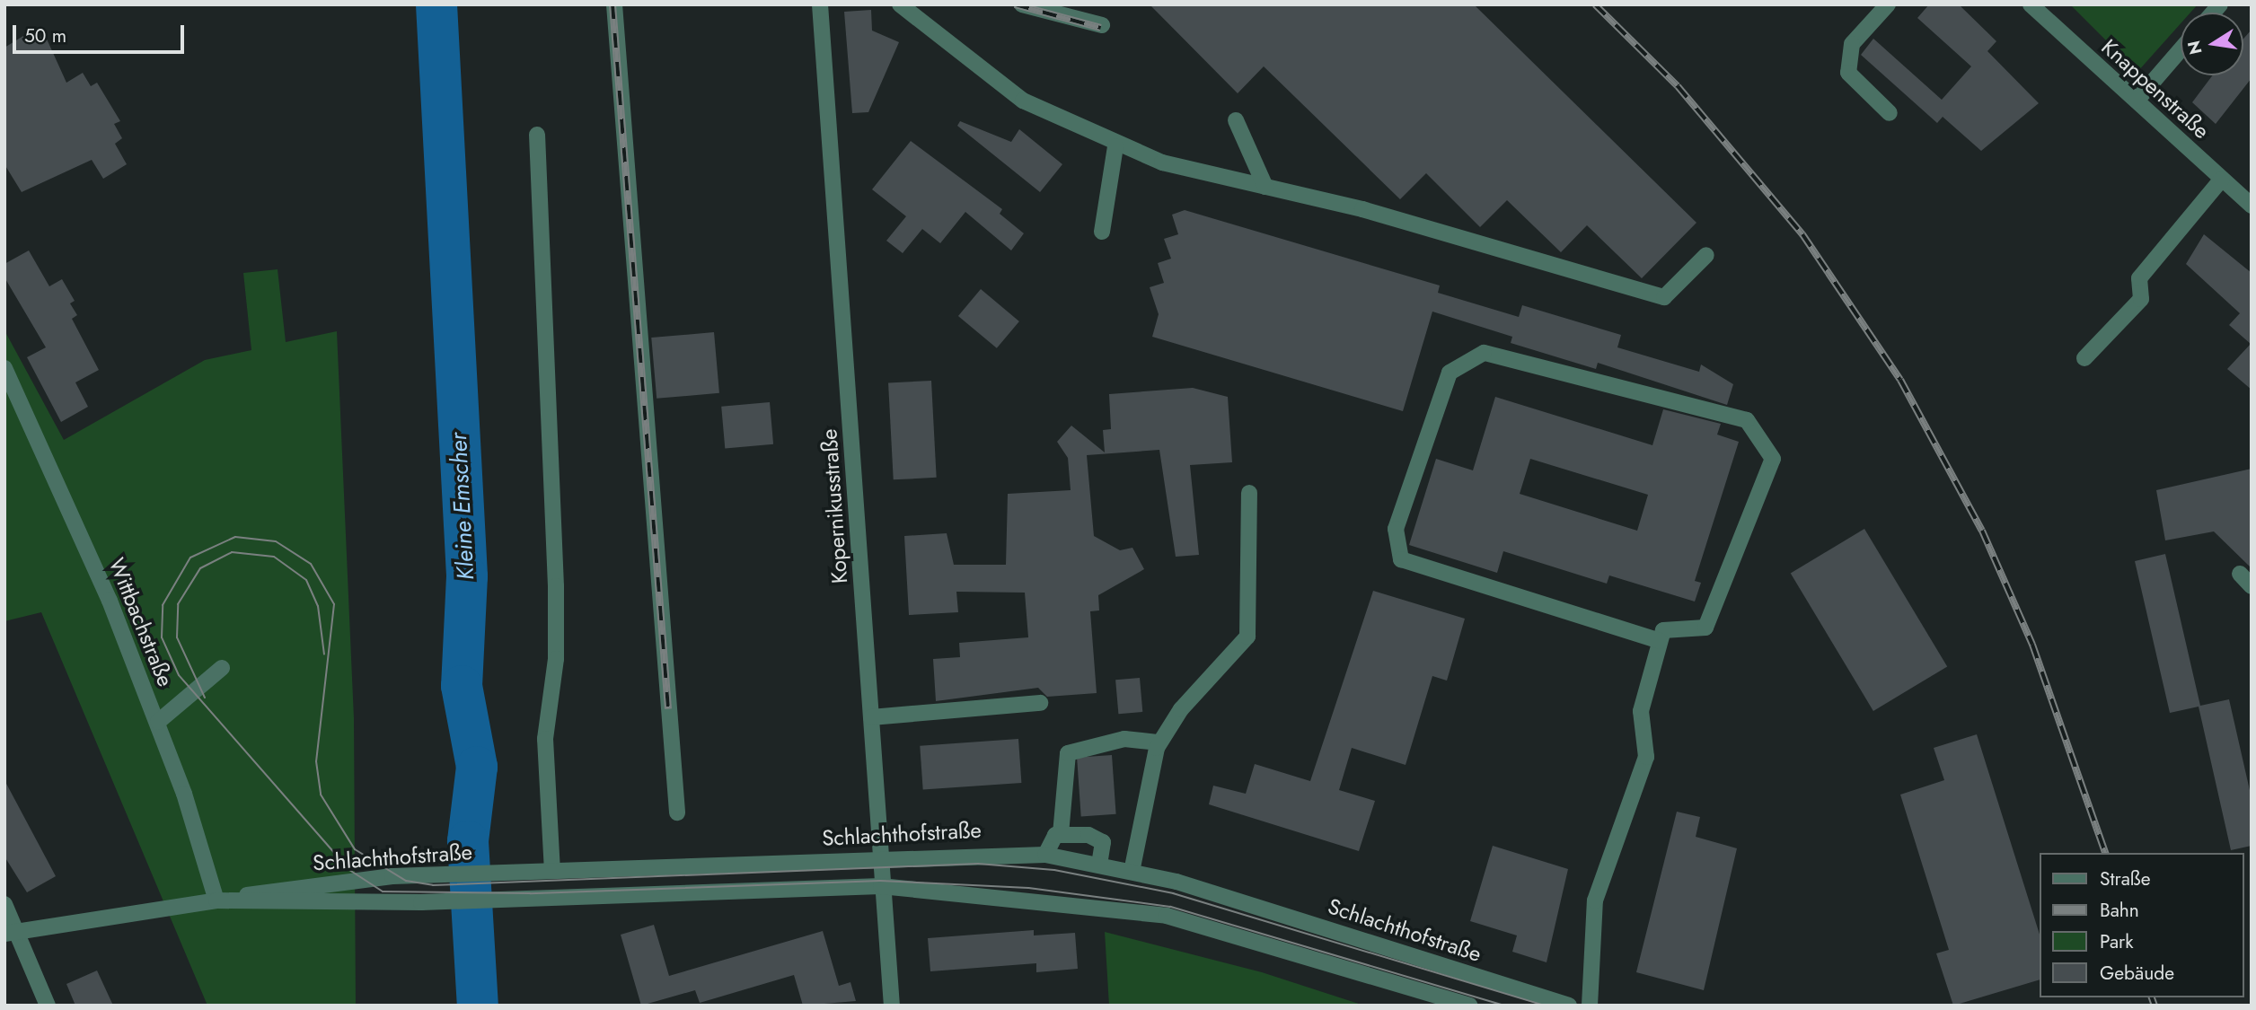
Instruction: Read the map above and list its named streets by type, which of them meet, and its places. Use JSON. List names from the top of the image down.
{
  "streets": {
    "street": [
      "Knappenstraße",
      "Kopernikusstraße",
      "Wittbachstraße",
      "Schlachthofstraße"
    ]
  },
  "crossings": [
    ["Kopernikusstraße", "Schlachthofstraße"],
    ["Wittbachstraße", "Schlachthofstraße"]
  ],
  "water": ["Kleine Emscher"],
  "legend": [
    "Straße",
    "Bahn",
    "Park",
    "Gebäude"
  ],
  "scale_bar": "50 m",
  "north": "left"
}
